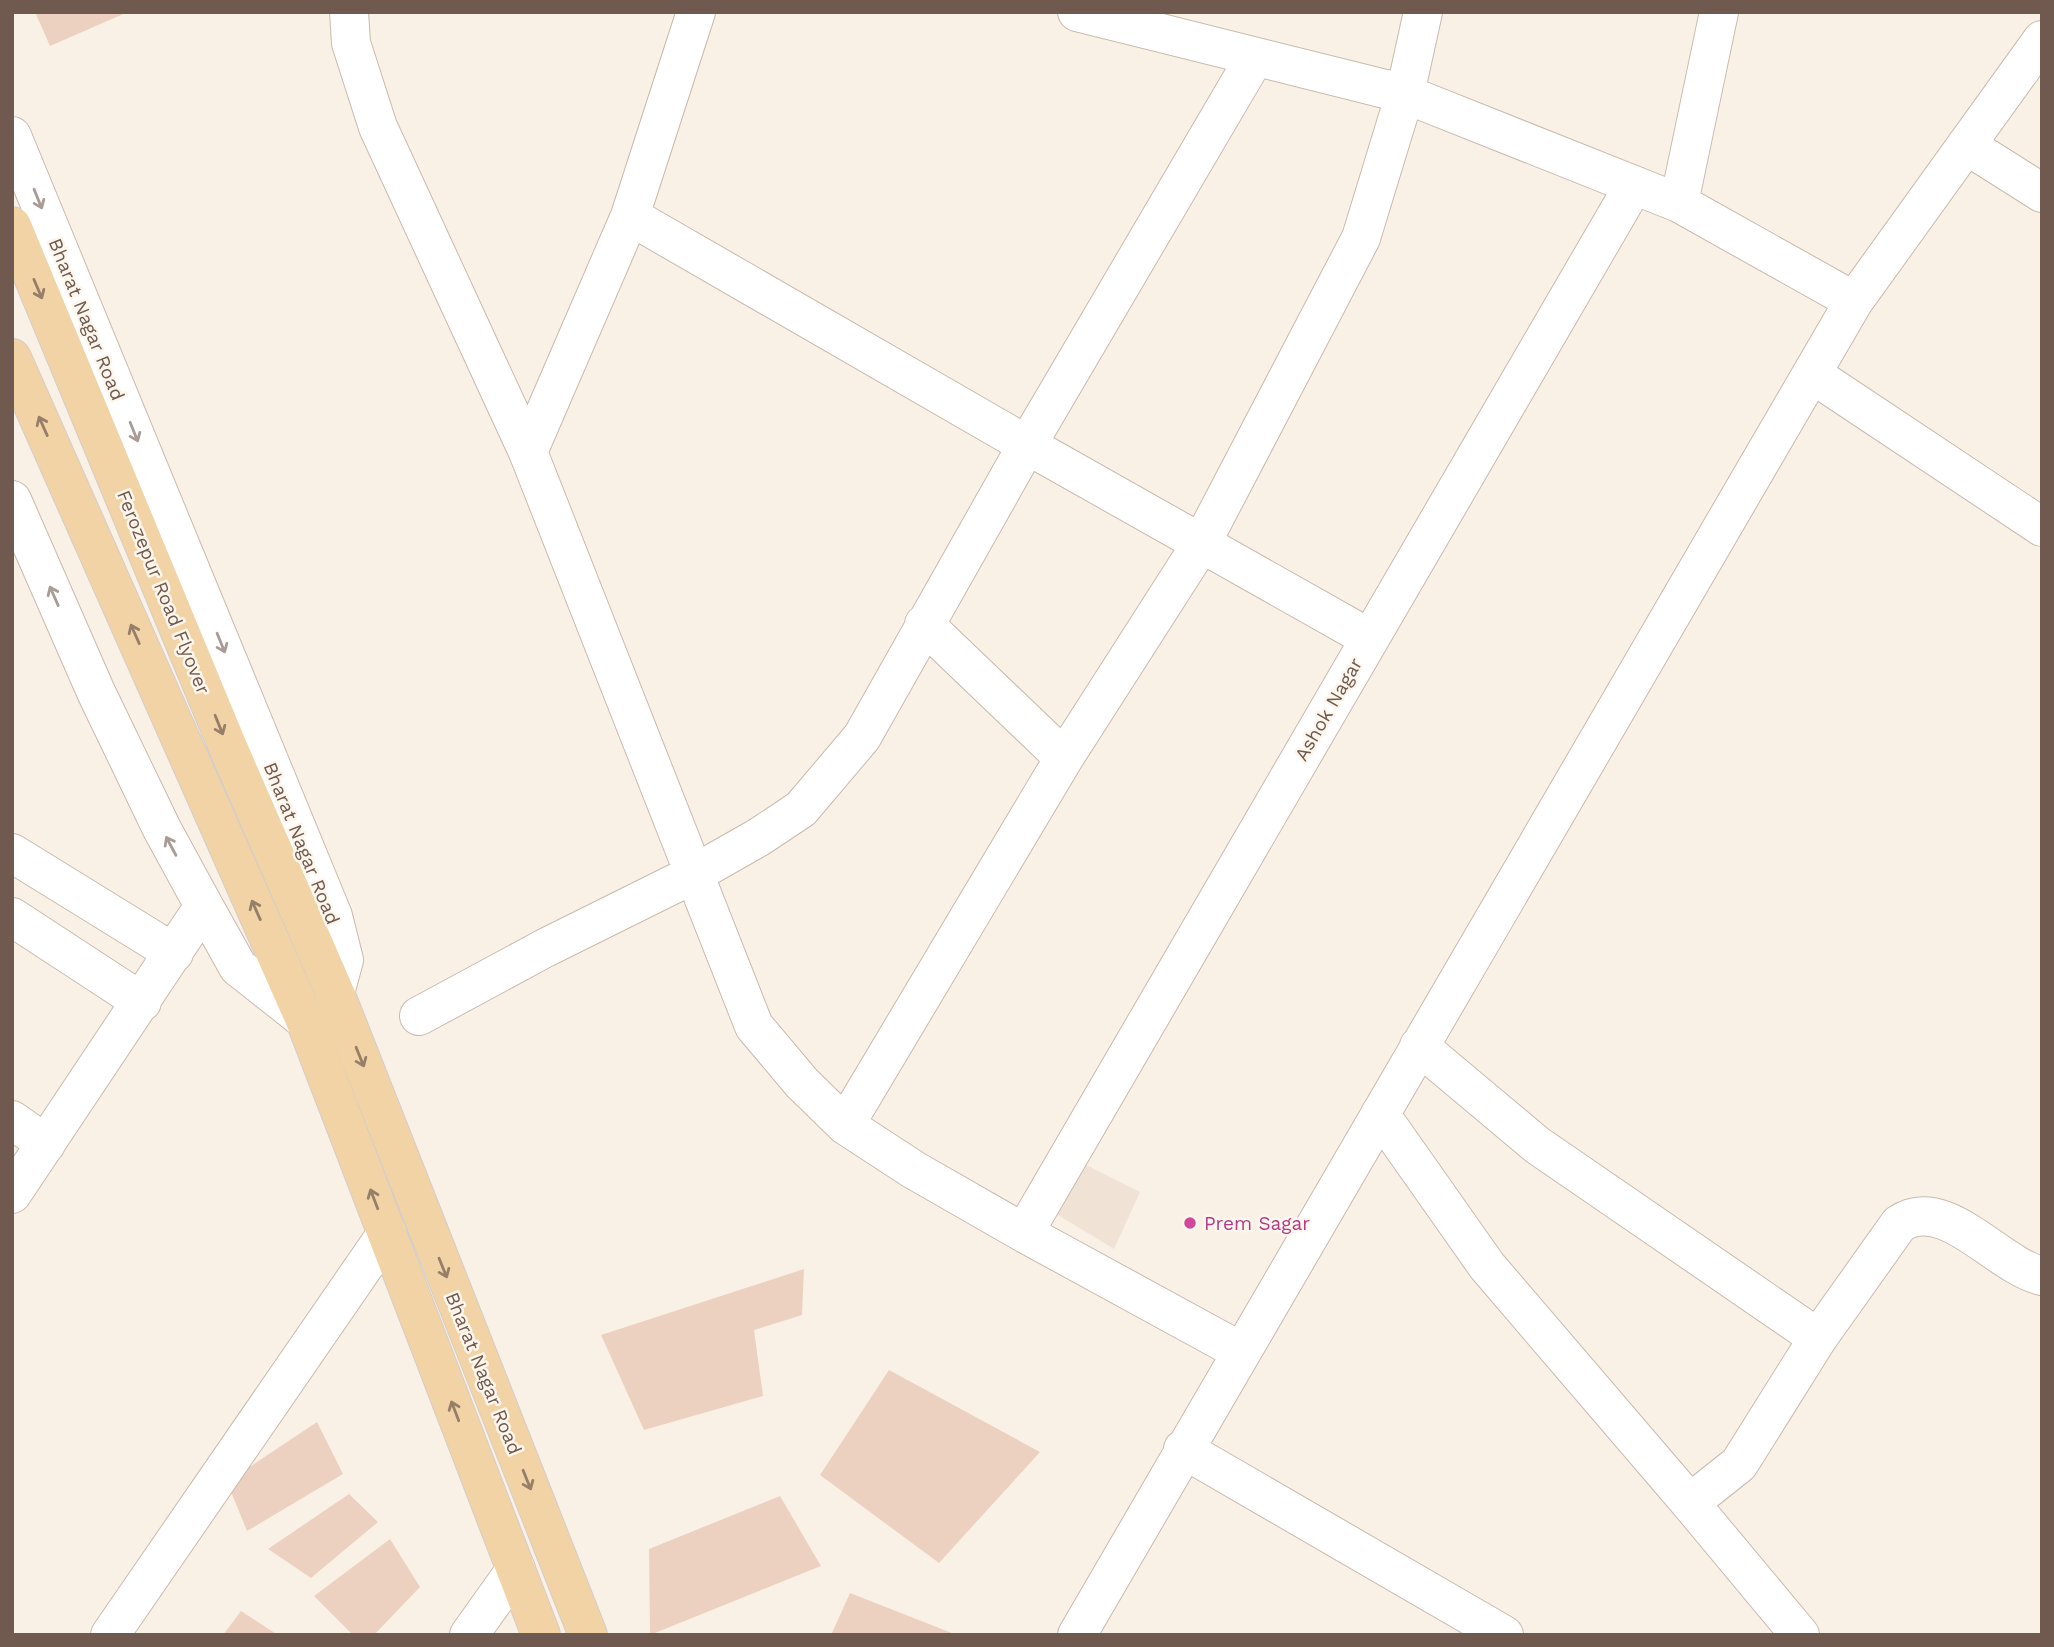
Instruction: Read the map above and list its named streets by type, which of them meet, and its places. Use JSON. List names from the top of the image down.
{
  "streets": {
    "main road": ["Bharat Nagar Road", "Ferozepur Road Flyover"],
    "street": ["Ashok Nagar"]
  },
  "crossings": [
    ["Bharat Nagar Road", "Ferozepur Road Flyover"]
  ],
  "places": ["Prem Sagar"]
}
